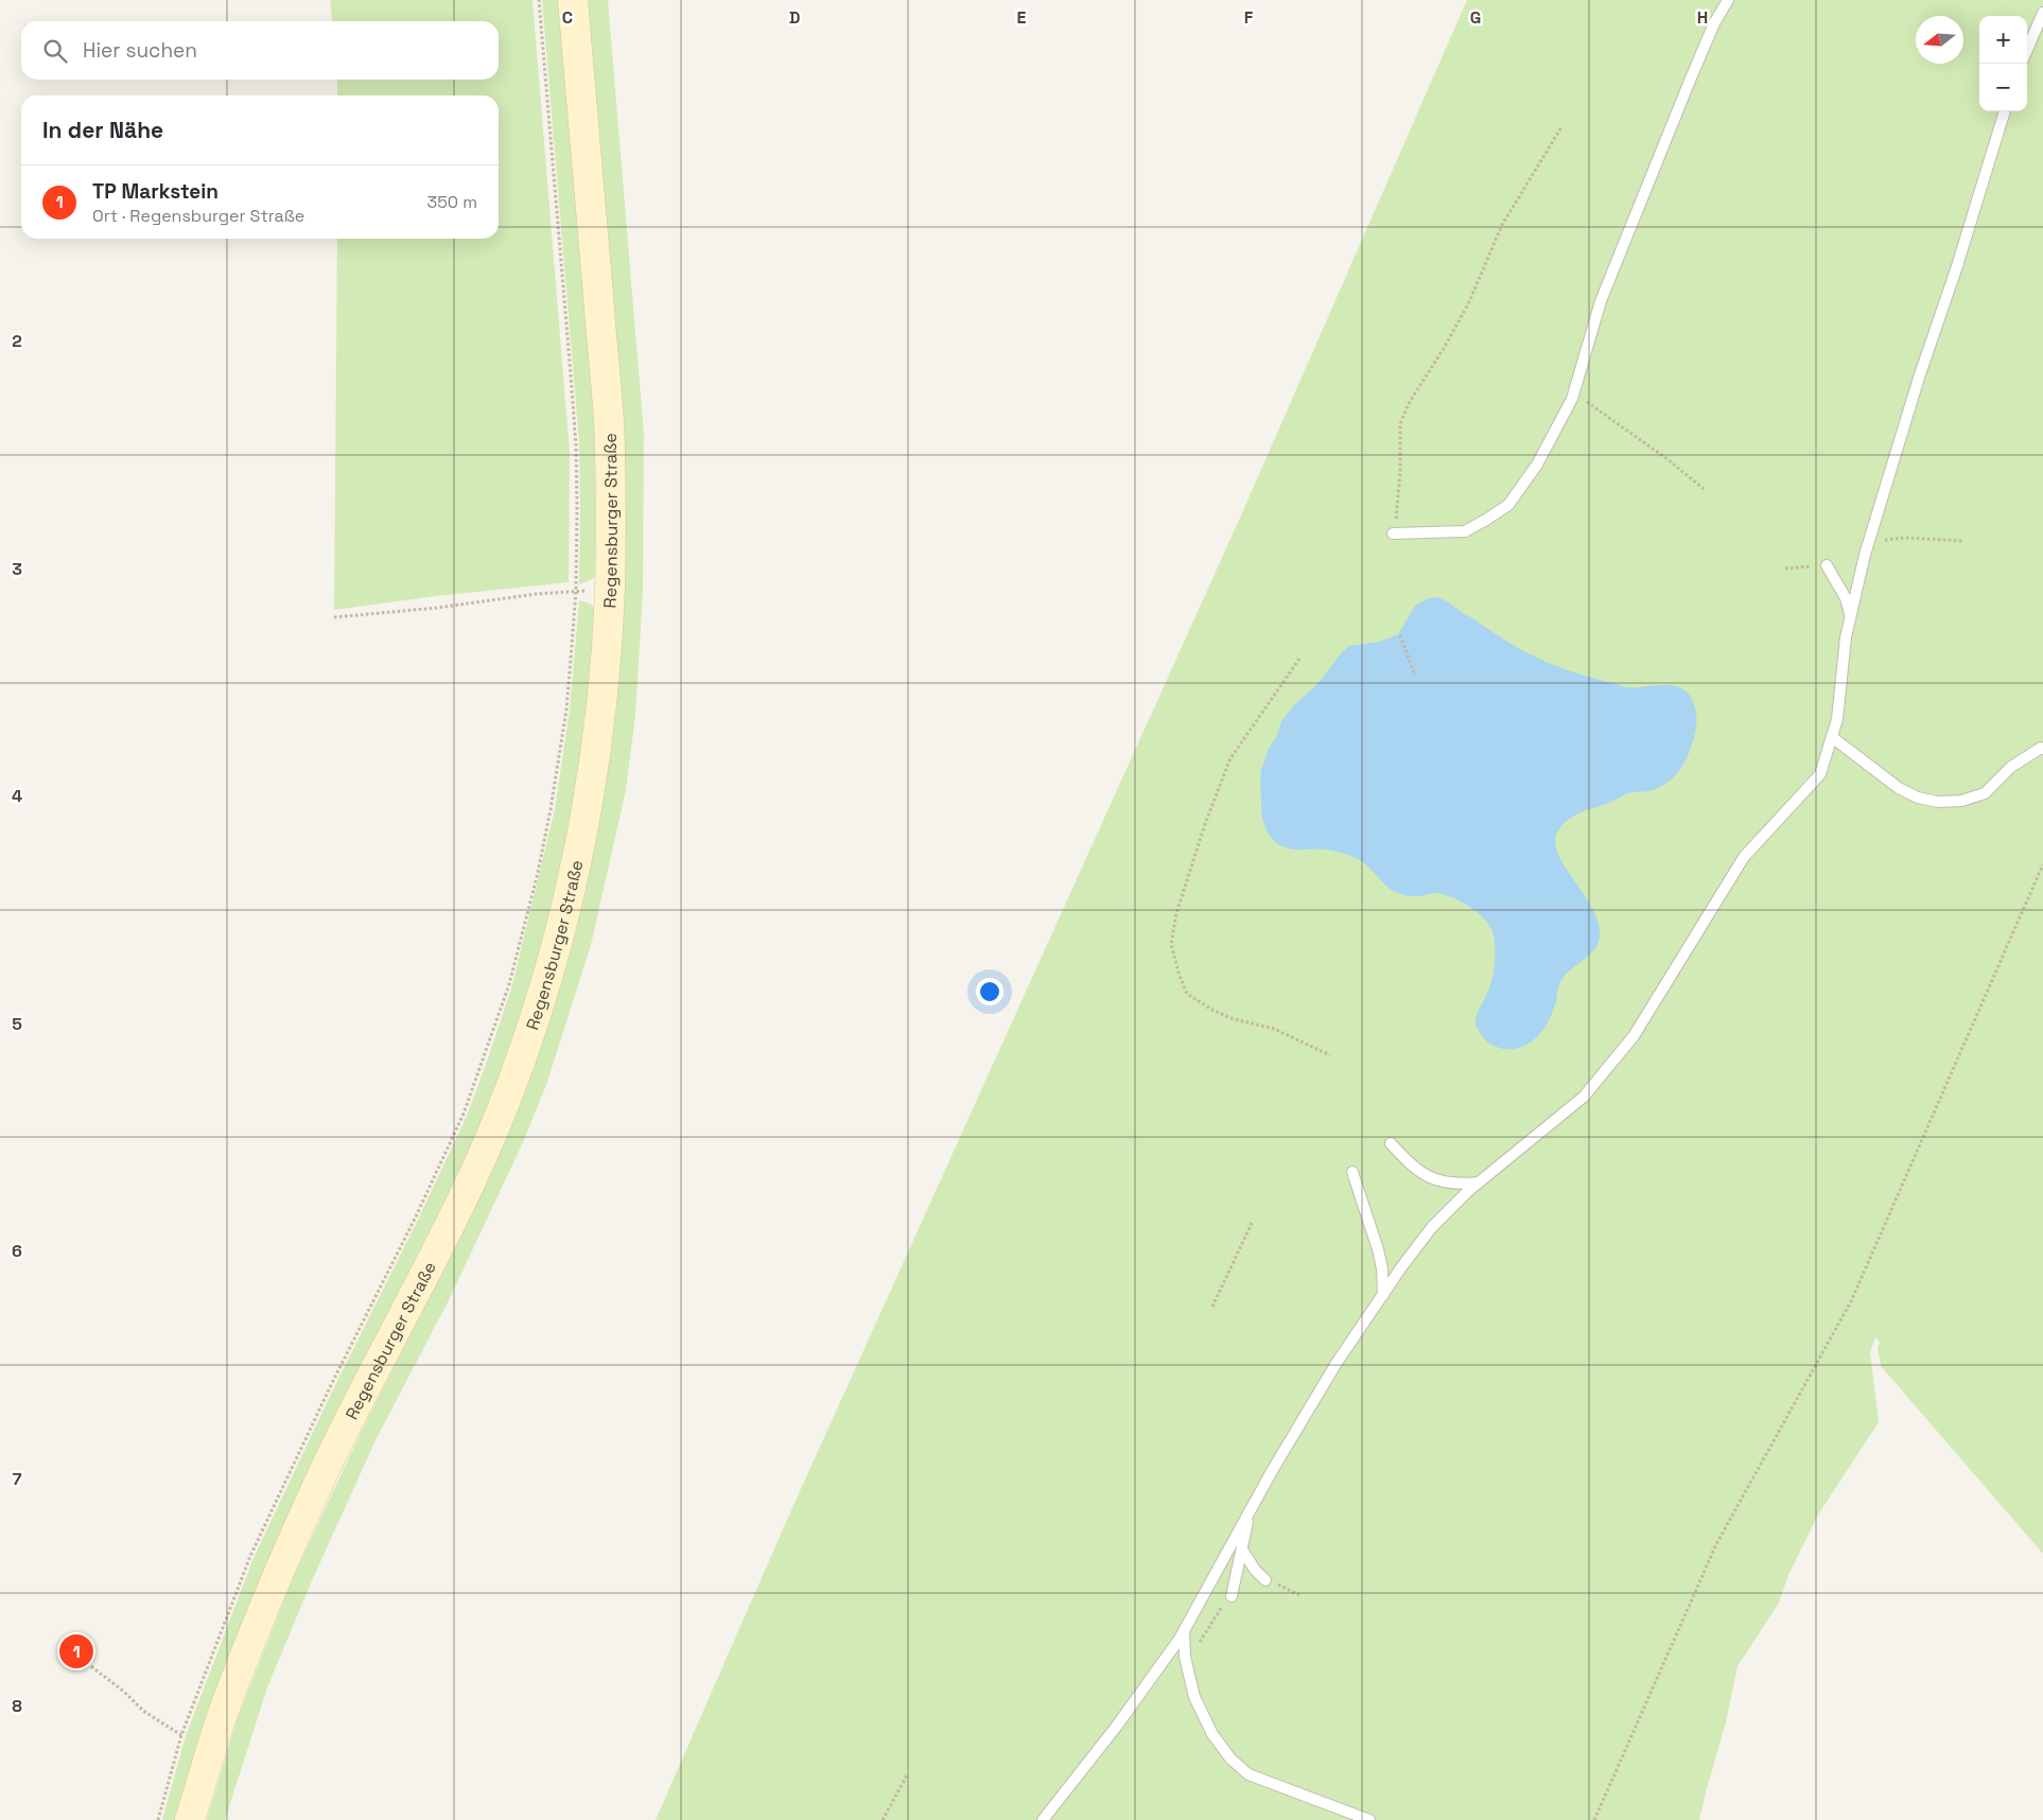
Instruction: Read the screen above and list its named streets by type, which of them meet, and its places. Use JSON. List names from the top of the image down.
{
  "streets": {
    "street": ["Regensburger Straße"]
  },
  "north": "left",
  "page": {
    "map_buttons": ["+", "−"],
    "search": "Hier suchen",
    "heading": "In der Nähe",
    "list": [
      {
        "mark": "1",
        "name": "TP Markstein",
        "note": "Ort · Regensburger Straße",
        "value": "350 m"
      }
    ],
    "pins": "1"
  },
  "grid": {
    "columns": [
      "C",
      "D",
      "E",
      "F",
      "G",
      "H"
    ],
    "rows": [
      "2",
      "3",
      "4",
      "5",
      "6",
      "7",
      "8"
    ]
  }
}
